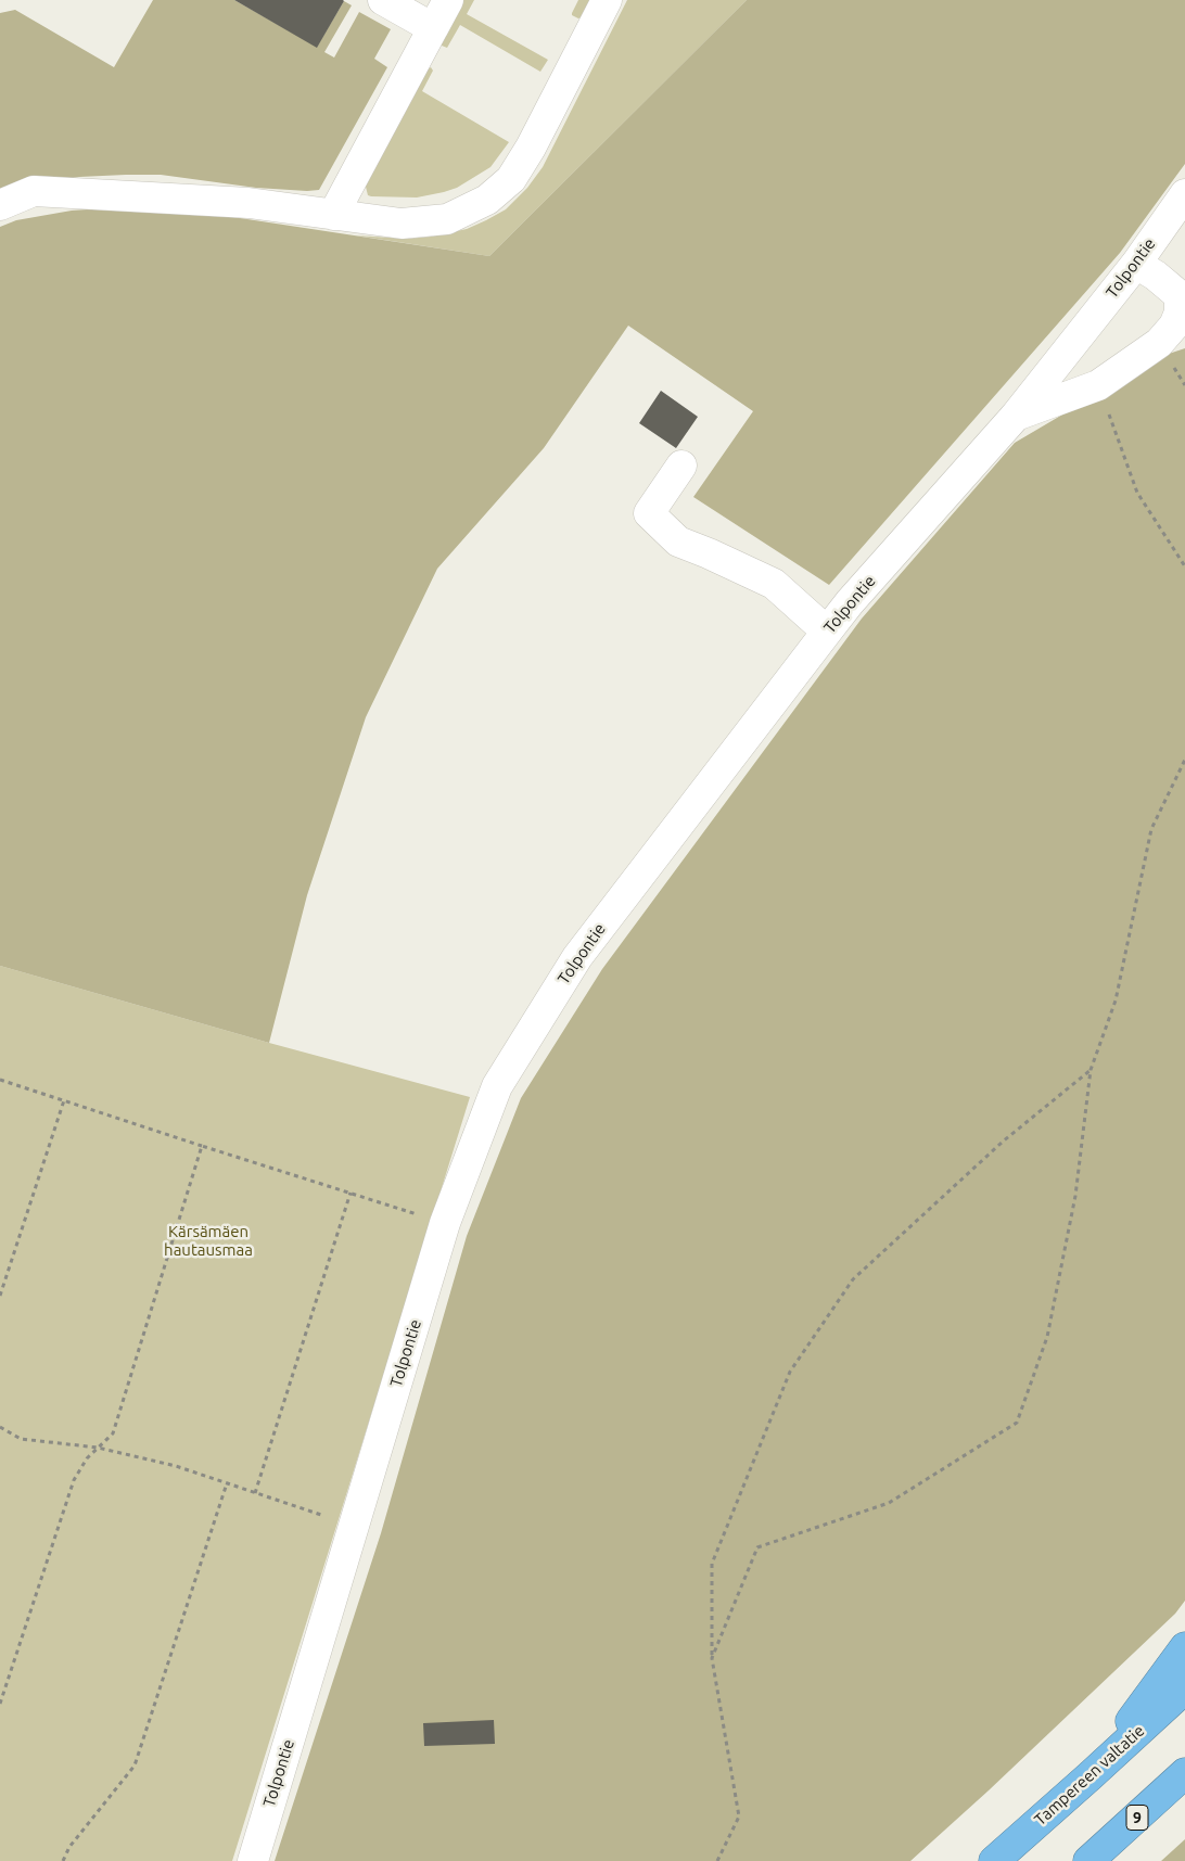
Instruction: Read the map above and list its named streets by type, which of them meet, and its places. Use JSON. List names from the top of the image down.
{
  "streets": {
    "highway": ["Tampereen valtatie", "9"],
    "street": ["Tolpontie"]
  },
  "parks": ["Kärsämäen hautausmaa"]
}
